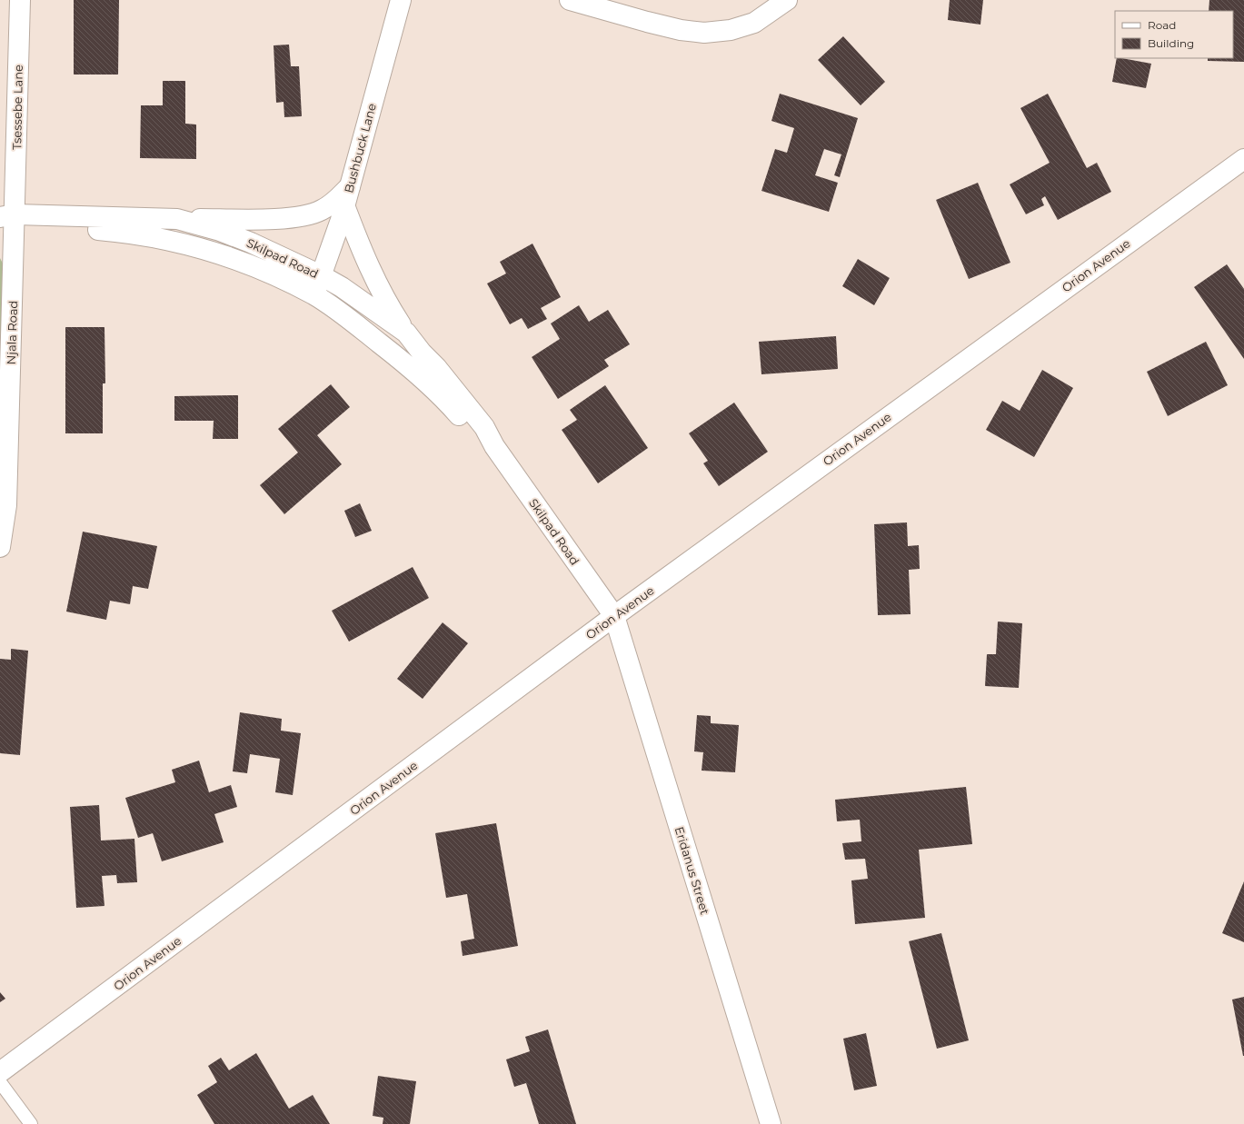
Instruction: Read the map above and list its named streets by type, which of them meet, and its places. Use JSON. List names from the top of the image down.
{
  "streets": {
    "street": [
      "Tsessebe Lane",
      "Bushbuck Lane",
      "Skilpad Road",
      "Orion Avenue",
      "Njala Road",
      "Eridanus Street"
    ]
  },
  "crossings": [
    ["Tsessebe Lane", "Skilpad Road"],
    ["Tsessebe Lane", "Njala Road"],
    ["Bushbuck Lane", "Skilpad Road"],
    ["Skilpad Road", "Orion Avenue"],
    ["Skilpad Road", "Njala Road"],
    ["Skilpad Road", "Eridanus Street"],
    ["Orion Avenue", "Eridanus Street"]
  ],
  "legend": ["Road", "Building"]
}
